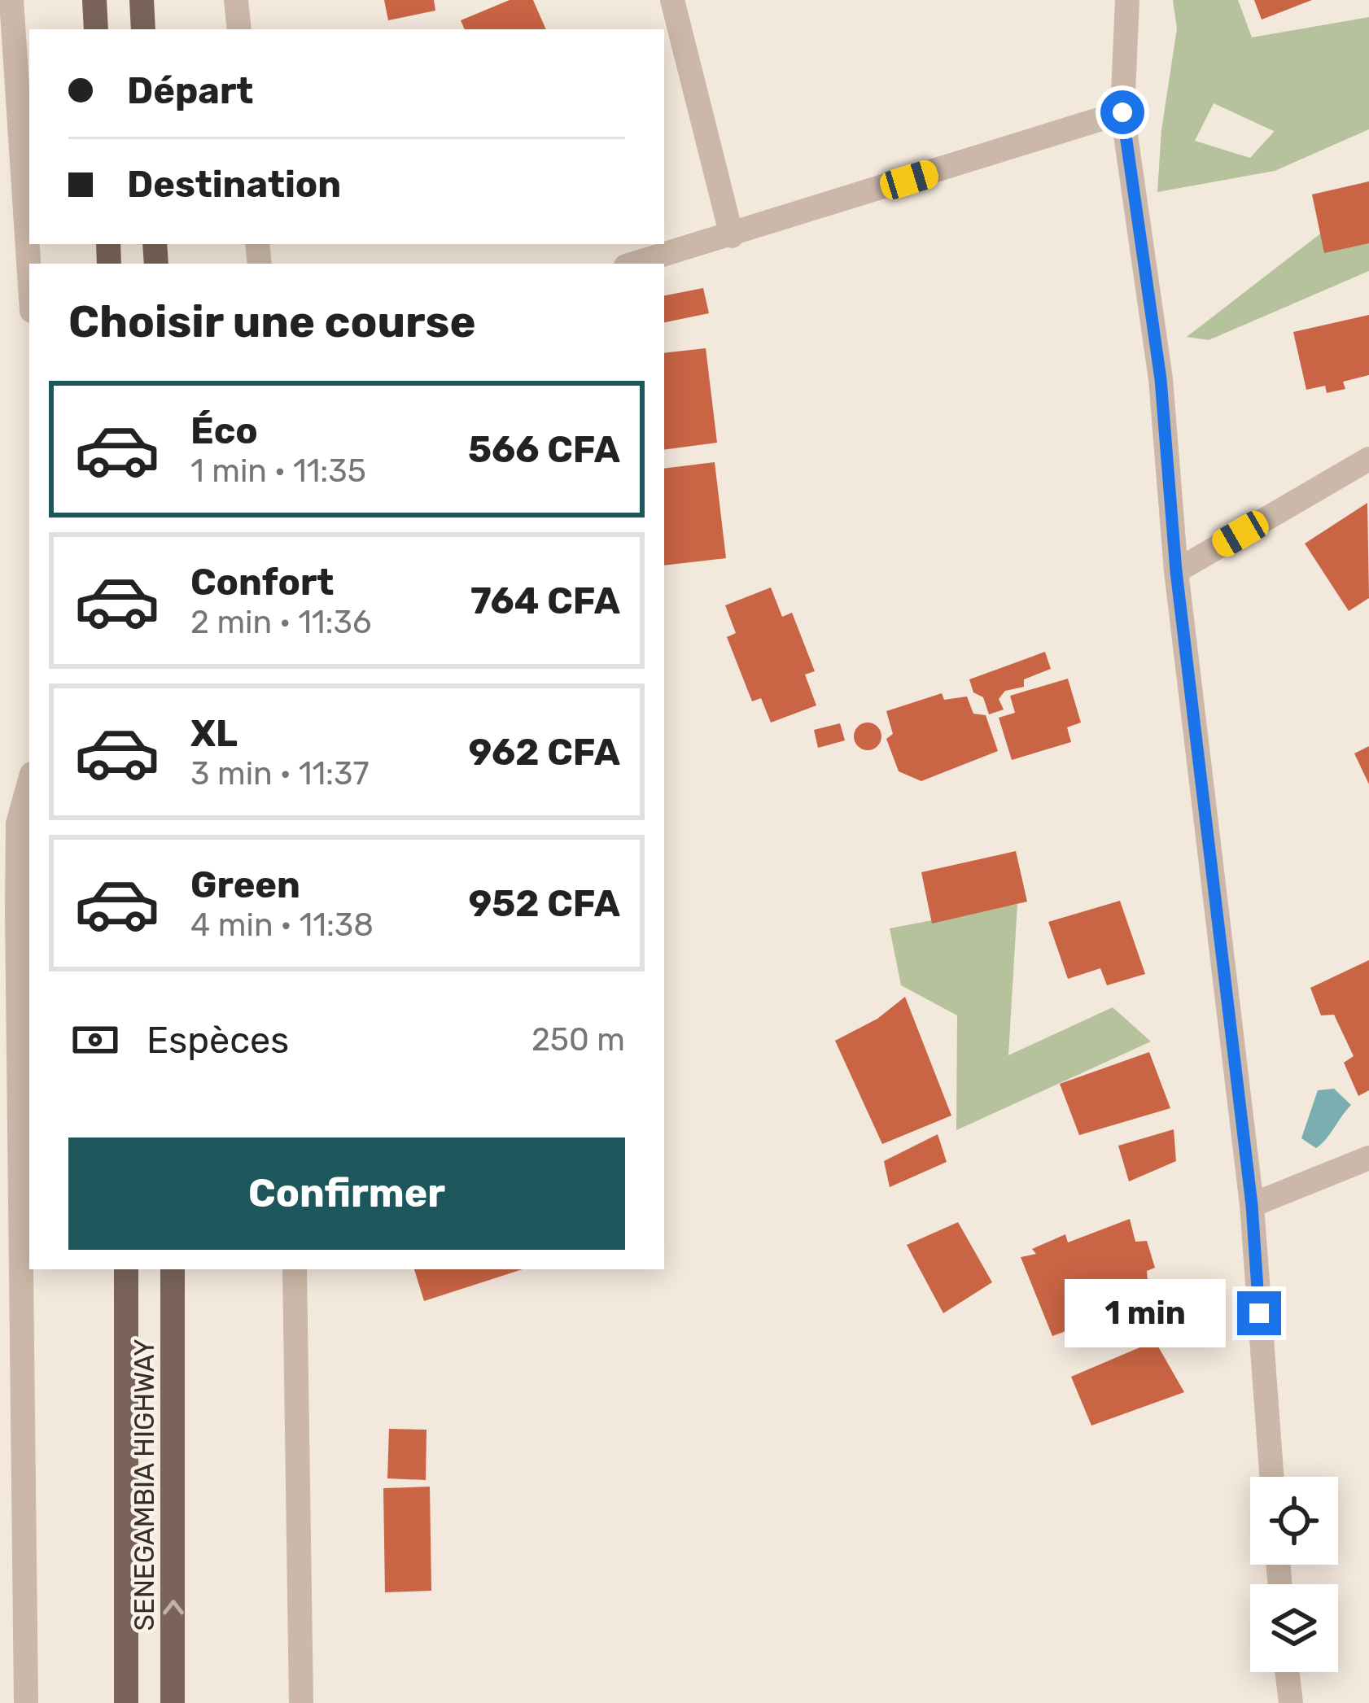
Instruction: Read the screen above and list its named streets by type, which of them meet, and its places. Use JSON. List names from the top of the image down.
{
  "streets": {
    "main road": ["SENEGAMBIA HIGHWAY"]
  },
  "page": {
    "banner": ["Départ", "Destination"],
    "heading": "Choisir une course",
    "list": [
      {
        "name": "Éco",
        "note": "1 min · 11:35",
        "value": "566 CFA"
      },
      {
        "name": "Confort",
        "note": "2 min · 11:36",
        "value": "764 CFA"
      },
      {
        "name": "XL",
        "note": "3 min · 11:37",
        "value": "962 CFA"
      },
      {
        "name": "Green",
        "note": "4 min · 11:38",
        "value": "952 CFA"
      }
    ],
    "pay": ["Espèces", "250 m"],
    "buttons": "Confirmer",
    "bubble": "1 min"
  }
}
